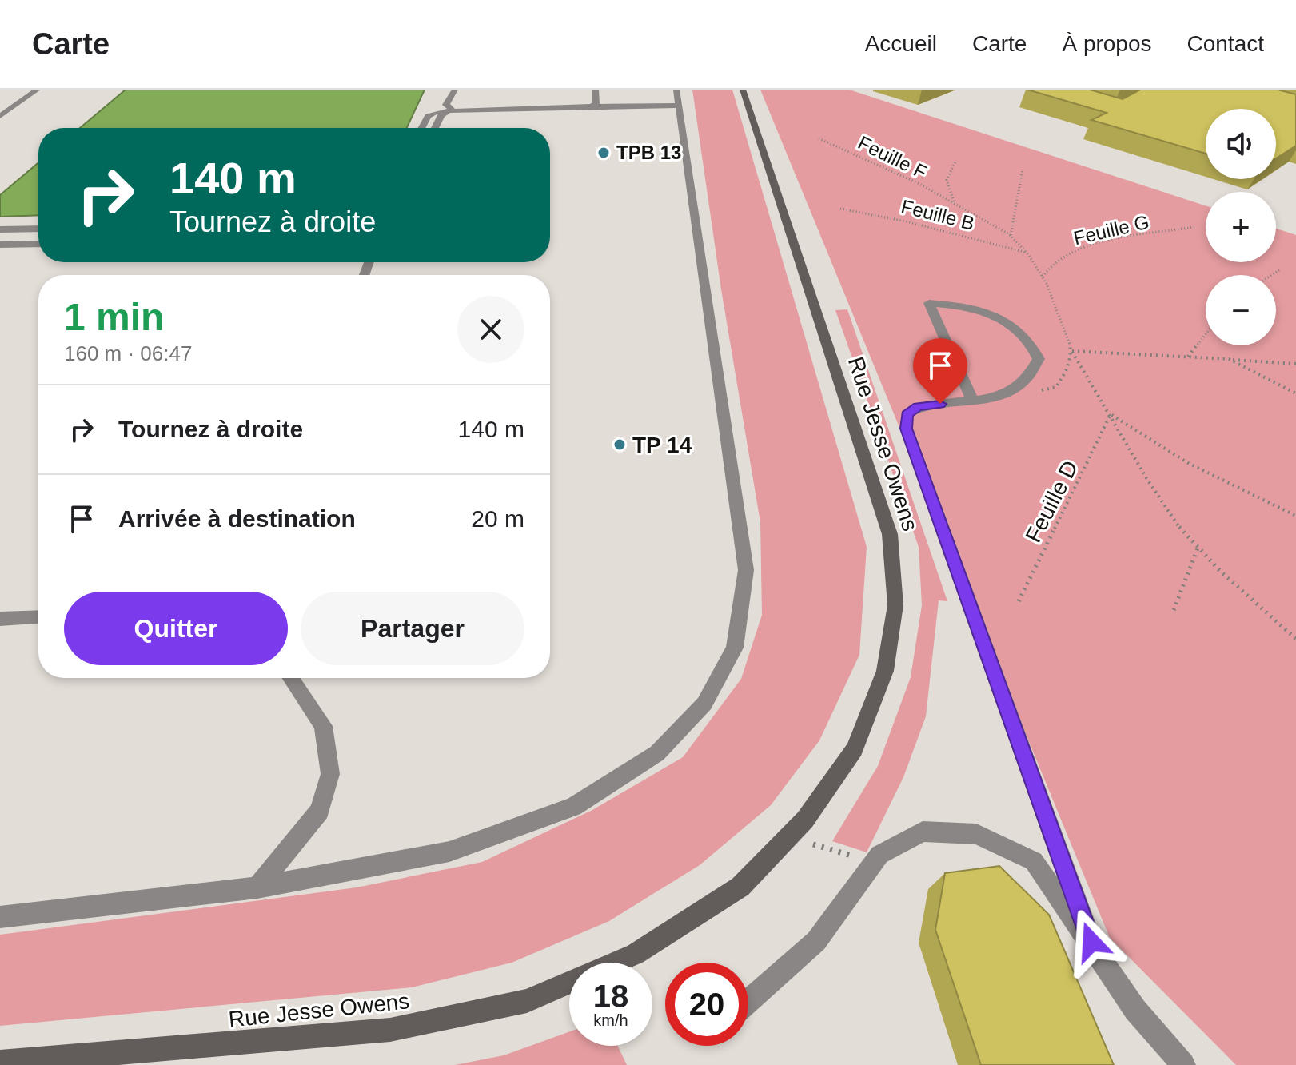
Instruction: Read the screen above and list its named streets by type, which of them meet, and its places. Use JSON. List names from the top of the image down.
{
  "streets": {
    "main road": ["Rue Jesse Owens"],
    "path": [
      "Feuille F",
      "Feuille B",
      "Feuille G",
      "Feuille D"
    ]
  },
  "crossings": [
    ["Feuille F", "Feuille B"],
    ["Feuille F", "Feuille G"],
    ["Feuille F", "Feuille D"]
  ],
  "places": ["TPB 13", "TP 14"],
  "page": {
    "header": "Carte",
    "nav": [
      "Accueil",
      "Carte",
      "À propos",
      "Contact"
    ],
    "map_buttons": ["+", "−"],
    "turn": ["140 m", "Tournez à droite"],
    "heading": ["1 min", "160 m · 06:47"],
    "list": [
      {
        "name": "Tournez à droite",
        "value": "140 m"
      },
      {
        "name": "Arrivée à destination",
        "value": "20 m"
      }
    ],
    "buttons": ["Quitter", "Partager"],
    "speed": "18 km/h",
    "limit": "20"
  }
}
